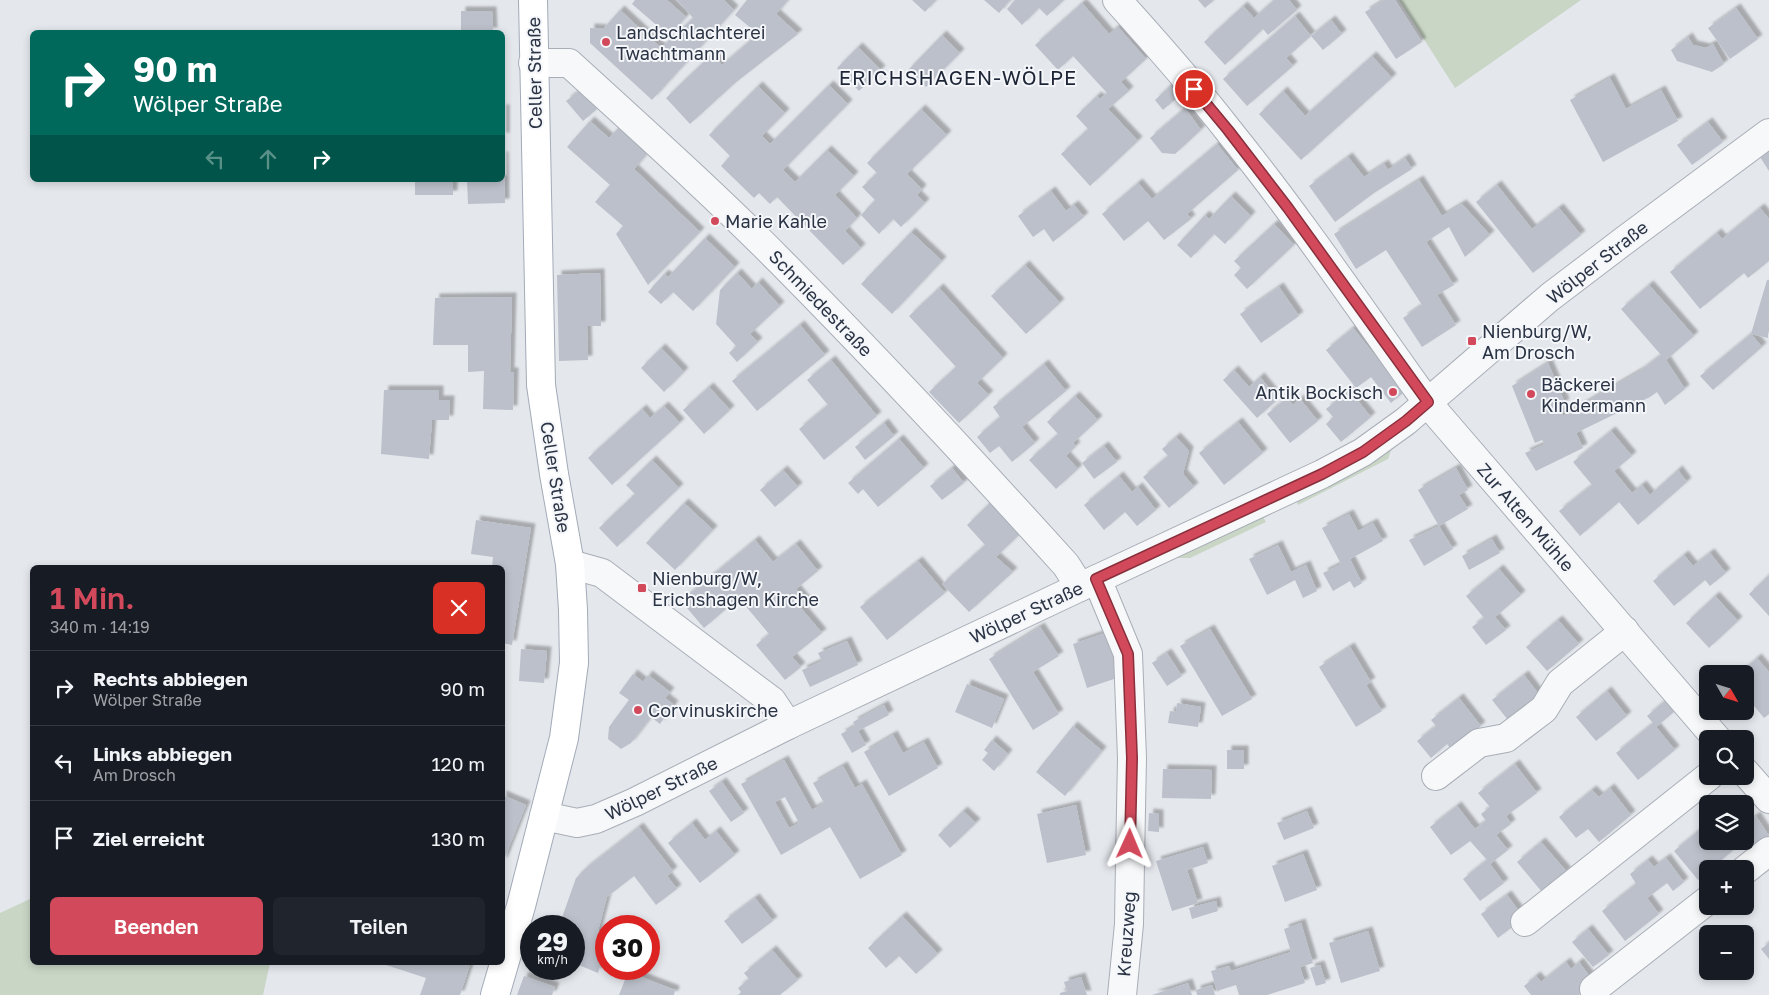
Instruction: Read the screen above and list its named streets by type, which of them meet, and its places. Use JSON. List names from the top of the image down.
{
  "streets": {
    "main road": ["Celler Straße"],
    "street": [
      "Wölper Straße",
      "Schmiedestraße",
      "Zur Alten Mühle",
      "Kreuzweg"
    ]
  },
  "crossings": [
    ["Celler Straße", "Wölper Straße"],
    ["Celler Straße", "Schmiedestraße"],
    ["Wölper Straße", "Schmiedestraße"],
    ["Wölper Straße", "Zur Alten Mühle"],
    ["Wölper Straße", "Kreuzweg"],
    ["Schmiedestraße", "Kreuzweg"]
  ],
  "districts": ["ERICHSHAGEN-WÖLPE"],
  "places": {
    "other": [
      "Landschlachterei Twachtmann",
      "Marie Kahle",
      "Antik Bockisch",
      "Bäckerei Kindermann",
      "Corvinuskirche"
    ],
    "transit": ["Nienburg/W, Am Drosch", "Nienburg/W, Erichshagen Kirche"]
  },
  "north": "bottom right",
  "page": {
    "turn": ["90 m", "Wölper Straße"],
    "heading": ["1 Min.", "340 m · 14:19"],
    "list": [
      {
        "name": "Rechts abbiegen",
        "note": "Wölper Straße",
        "value": "90 m"
      },
      {
        "name": "Links abbiegen",
        "note": "Am Drosch",
        "value": "120 m"
      },
      {
        "name": "Ziel erreicht",
        "value": "130 m"
      }
    ],
    "map_buttons": ["+", "−"],
    "buttons": ["Beenden", "Teilen"],
    "speed": "29 km/h",
    "limit": "30"
  }
}
